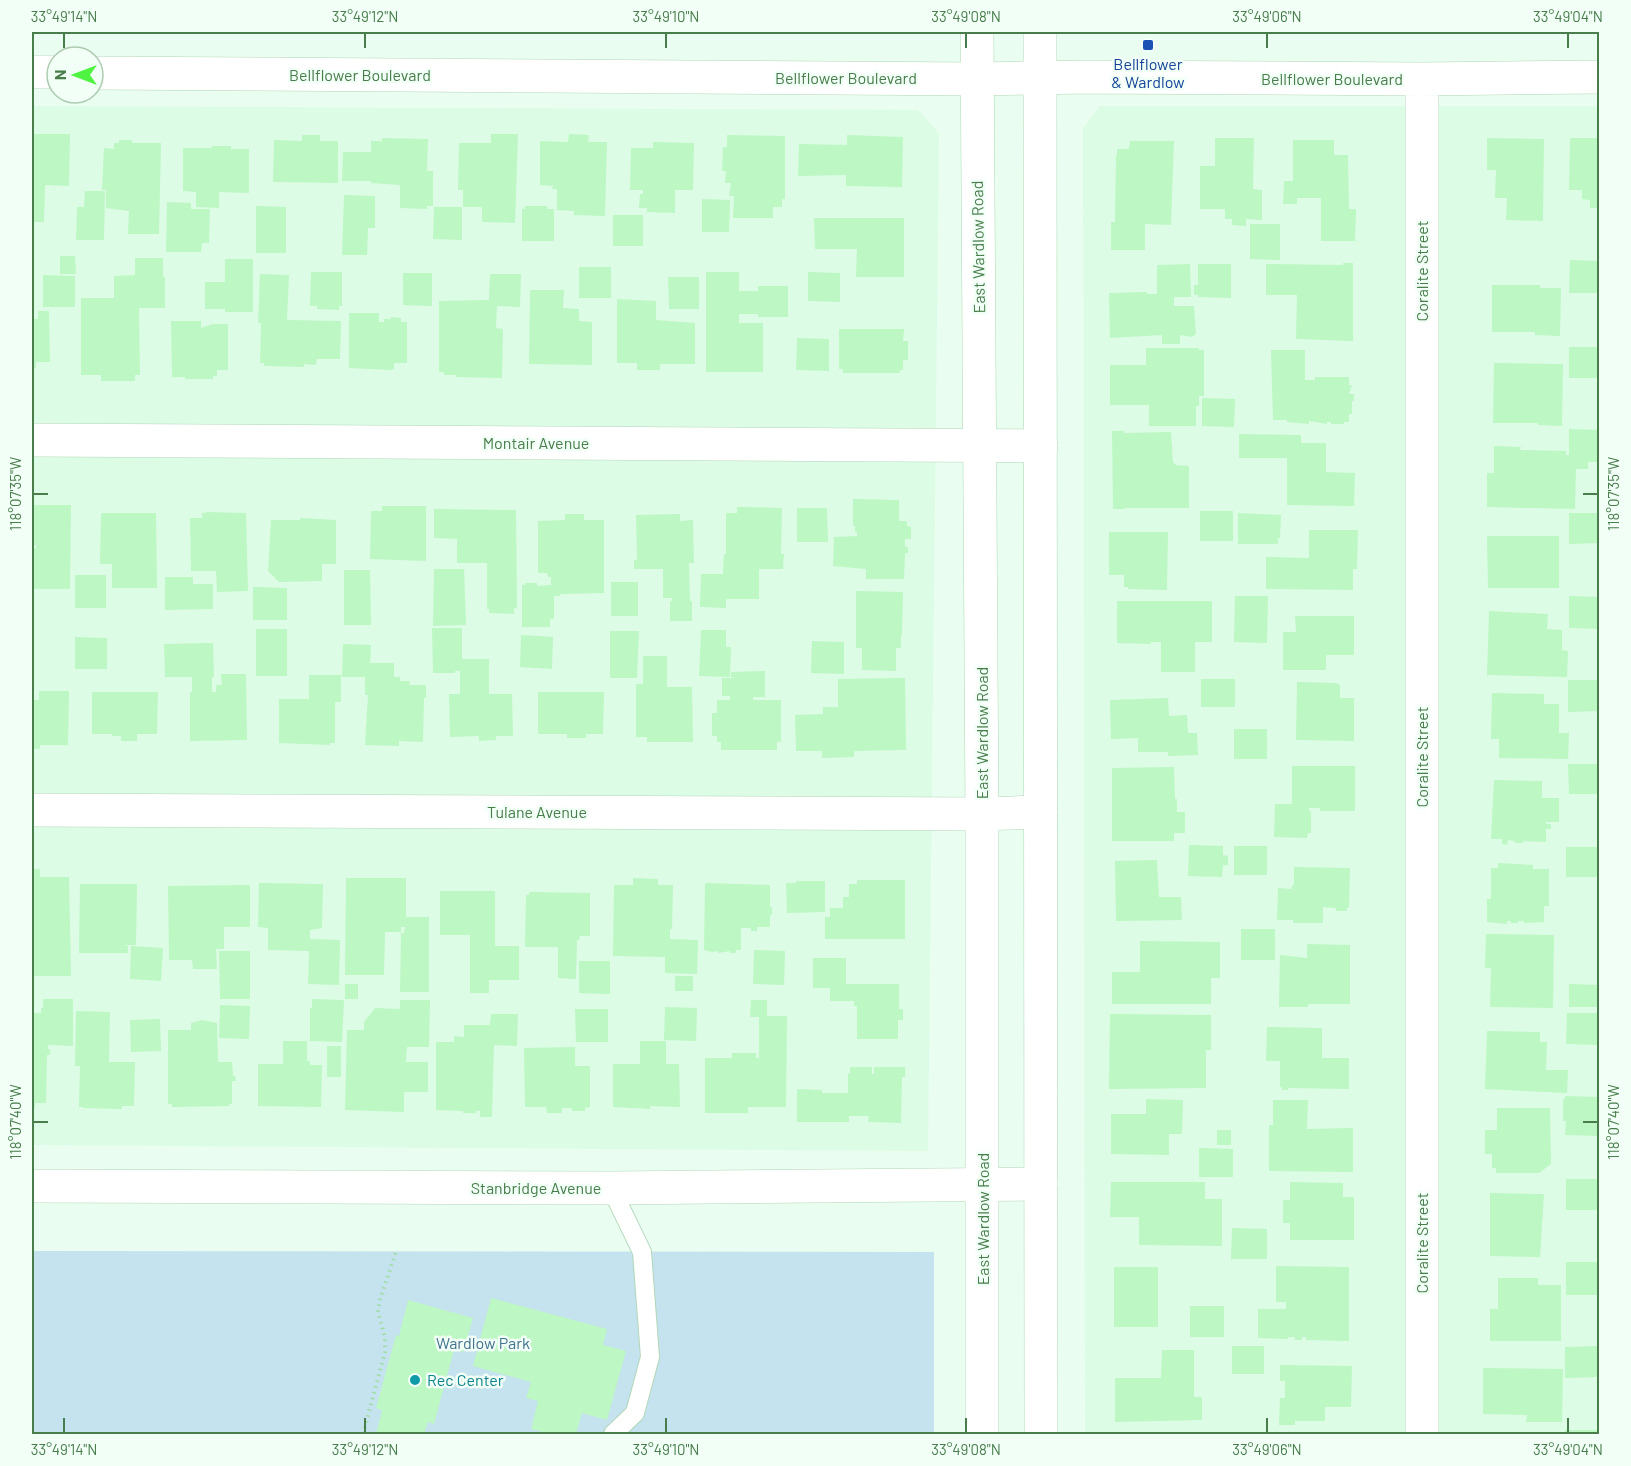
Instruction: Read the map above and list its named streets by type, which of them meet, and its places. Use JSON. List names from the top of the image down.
{
  "streets": {
    "street": [
      "Bellflower Boulevard",
      "East Wardlow Road",
      "Coralite Street",
      "Montair Avenue",
      "Tulane Avenue",
      "Stanbridge Avenue"
    ]
  },
  "crossings": [
    ["Bellflower Boulevard", "East Wardlow Road"],
    ["Bellflower Boulevard", "Coralite Street"],
    ["East Wardlow Road", "Montair Avenue"],
    ["East Wardlow Road", "Tulane Avenue"],
    ["East Wardlow Road", "Stanbridge Avenue"]
  ],
  "parks": ["Wardlow Park"],
  "places": {
    "transit": ["Bellflower & Wardlow"],
    "other": ["Rec Center"]
  },
  "north": "left",
  "coordinates": [
    "33°49'14\"N",
    "33°49'12\"N",
    "33°49'10\"N",
    "33°49'08\"N",
    "33°49'06\"N",
    "33°49'04\"N",
    "118°07'35\"W",
    "118°07'40\"W"
  ]
}
